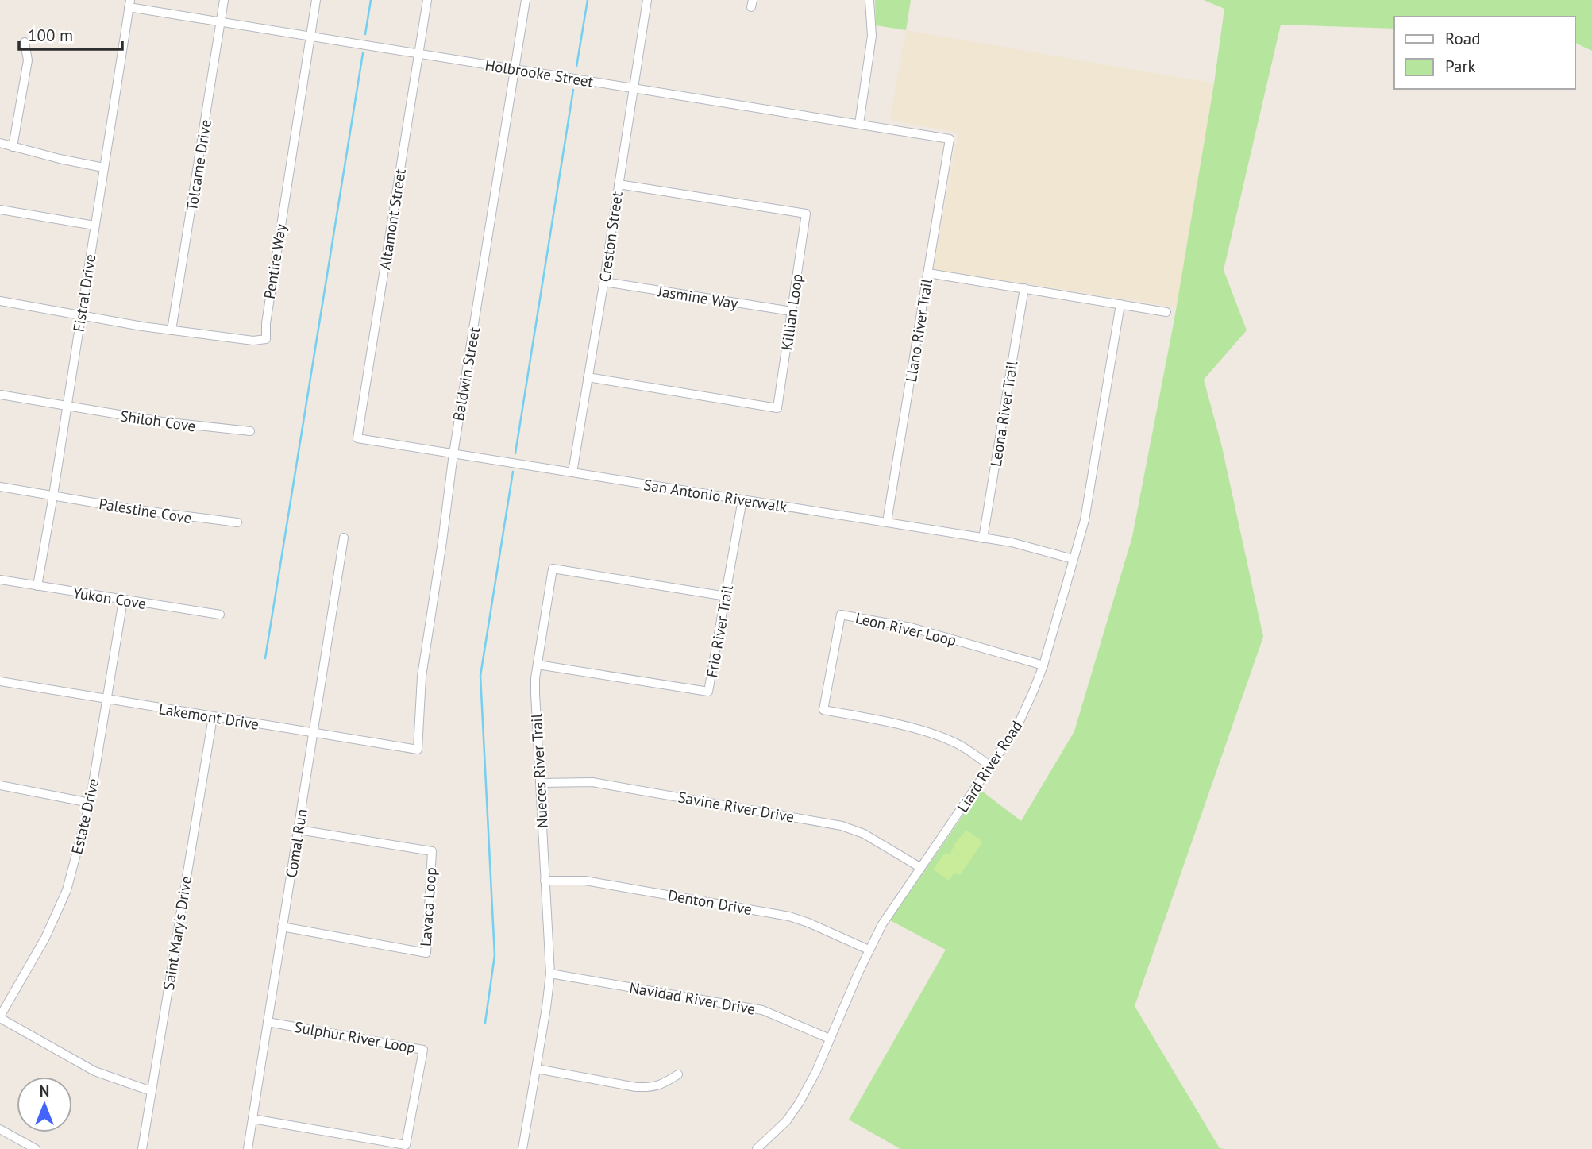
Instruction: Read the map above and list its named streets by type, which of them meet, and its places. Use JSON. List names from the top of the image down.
{
  "streets": {
    "street": [
      "Holbrooke Street",
      "Tolcarne Drive",
      "Altamont Street",
      "Creston Street",
      "Pentire Way",
      "Fistral Drive",
      "Jasmine Way",
      "Killian Loop",
      "Llano River Trail",
      "Baldwin Street",
      "Leona River Trail",
      "Shiloh Cove",
      "San Antonio Riverwalk",
      "Palestine Cove",
      "Yukon Cove",
      "Leon River Loop",
      "Frio River Trail",
      "Lakemont Drive",
      "Liard River Road",
      "Nueces River Trail",
      "Savine River Drive",
      "Estate Drive",
      "Comal Run",
      "Denton Drive",
      "Lavaca Loop",
      "Saint Mary's Drive",
      "Navidad River Drive",
      "Sulphur River Loop"
    ]
  },
  "crossings": [
    ["Holbrooke Street", "Tolcarne Drive"],
    ["Holbrooke Street", "Altamont Street"],
    ["Holbrooke Street", "Creston Street"],
    ["Holbrooke Street", "Pentire Way"],
    ["Holbrooke Street", "Fistral Drive"],
    ["Holbrooke Street", "Llano River Trail"],
    ["Holbrooke Street", "Baldwin Street"],
    ["Tolcarne Drive", "Pentire Way"],
    ["Altamont Street", "San Antonio Riverwalk"],
    ["Creston Street", "Jasmine Way"],
    ["Creston Street", "Killian Loop"],
    ["Creston Street", "San Antonio Riverwalk"],
    ["Pentire Way", "Fistral Drive"],
    ["Fistral Drive", "Shiloh Cove"],
    ["Fistral Drive", "Palestine Cove"],
    ["Fistral Drive", "Yukon Cove"],
    ["Jasmine Way", "Killian Loop"],
    ["Llano River Trail", "San Antonio Riverwalk"],
    ["Baldwin Street", "San Antonio Riverwalk"],
    ["Baldwin Street", "Lakemont Drive"],
    ["Leona River Trail", "San Antonio Riverwalk"],
    ["San Antonio Riverwalk", "Frio River Trail"],
    ["San Antonio Riverwalk", "Liard River Road"],
    ["Yukon Cove", "Estate Drive"],
    ["Leon River Loop", "Liard River Road"],
    ["Frio River Trail", "Nueces River Trail"],
    ["Lakemont Drive", "Estate Drive"],
    ["Lakemont Drive", "Comal Run"],
    ["Lakemont Drive", "Saint Mary's Drive"],
    ["Liard River Road", "Savine River Drive"],
    ["Liard River Road", "Denton Drive"],
    ["Liard River Road", "Navidad River Drive"],
    ["Nueces River Trail", "Savine River Drive"],
    ["Nueces River Trail", "Denton Drive"],
    ["Nueces River Trail", "Navidad River Drive"],
    ["Comal Run", "Lavaca Loop"],
    ["Comal Run", "Sulphur River Loop"]
  ],
  "legend": ["Road", "Park"],
  "scale_bar": "100 m",
  "north": "top"
}
